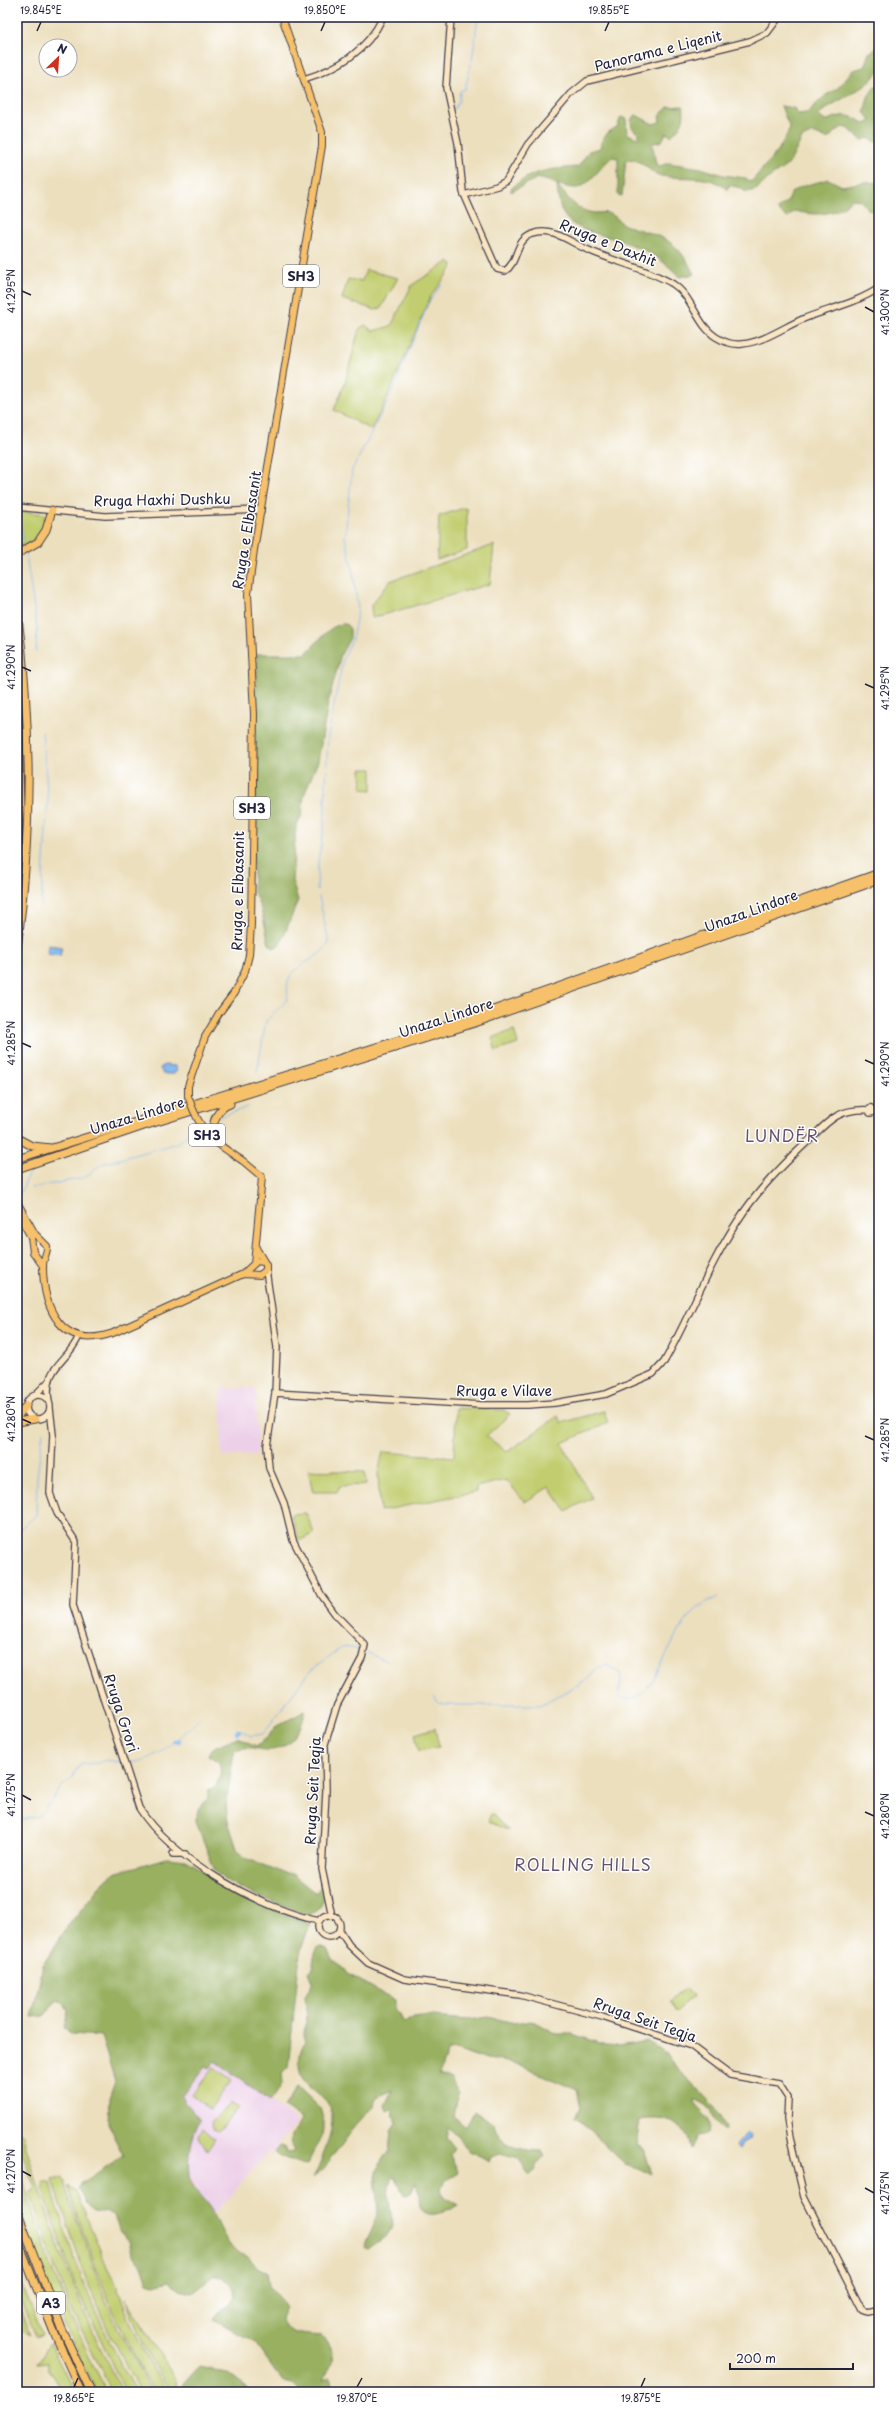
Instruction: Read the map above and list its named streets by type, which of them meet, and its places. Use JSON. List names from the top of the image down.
{
  "streets": {
    "highway": ["Unaza Lindore", "A3"],
    "main road": ["SH3", "Rruga e Elbasanit"],
    "street": [
      "Panorama e Liqenit",
      "Rruga e Daxhit",
      "Rruga Haxhi Dushku",
      "Rruga e Vilave",
      "Rruga Grori",
      "Rruga Seit Teqja"
    ]
  },
  "crossings": [
    ["Panorama e Liqenit", "Rruga e Daxhit"],
    ["SH3", "Rruga e Elbasanit"],
    ["Rruga Haxhi Dushku", "Rruga e Elbasanit"],
    ["Rruga e Vilave", "Rruga Seit Teqja"],
    ["Rruga Grori", "Rruga Seit Teqja"]
  ],
  "districts": ["LUNDËR", "ROLLING HILLS"],
  "scale_bar": "200 m",
  "north": "top right",
  "coordinates": [
    "19.845°E",
    "19.850°E",
    "19.855°E",
    "41.295°N",
    "41.300°N",
    "41.290°N",
    "41.285°N",
    "41.280°N",
    "41.275°N",
    "41.270°N",
    "19.865°E",
    "19.870°E",
    "19.875°E"
  ]
}
